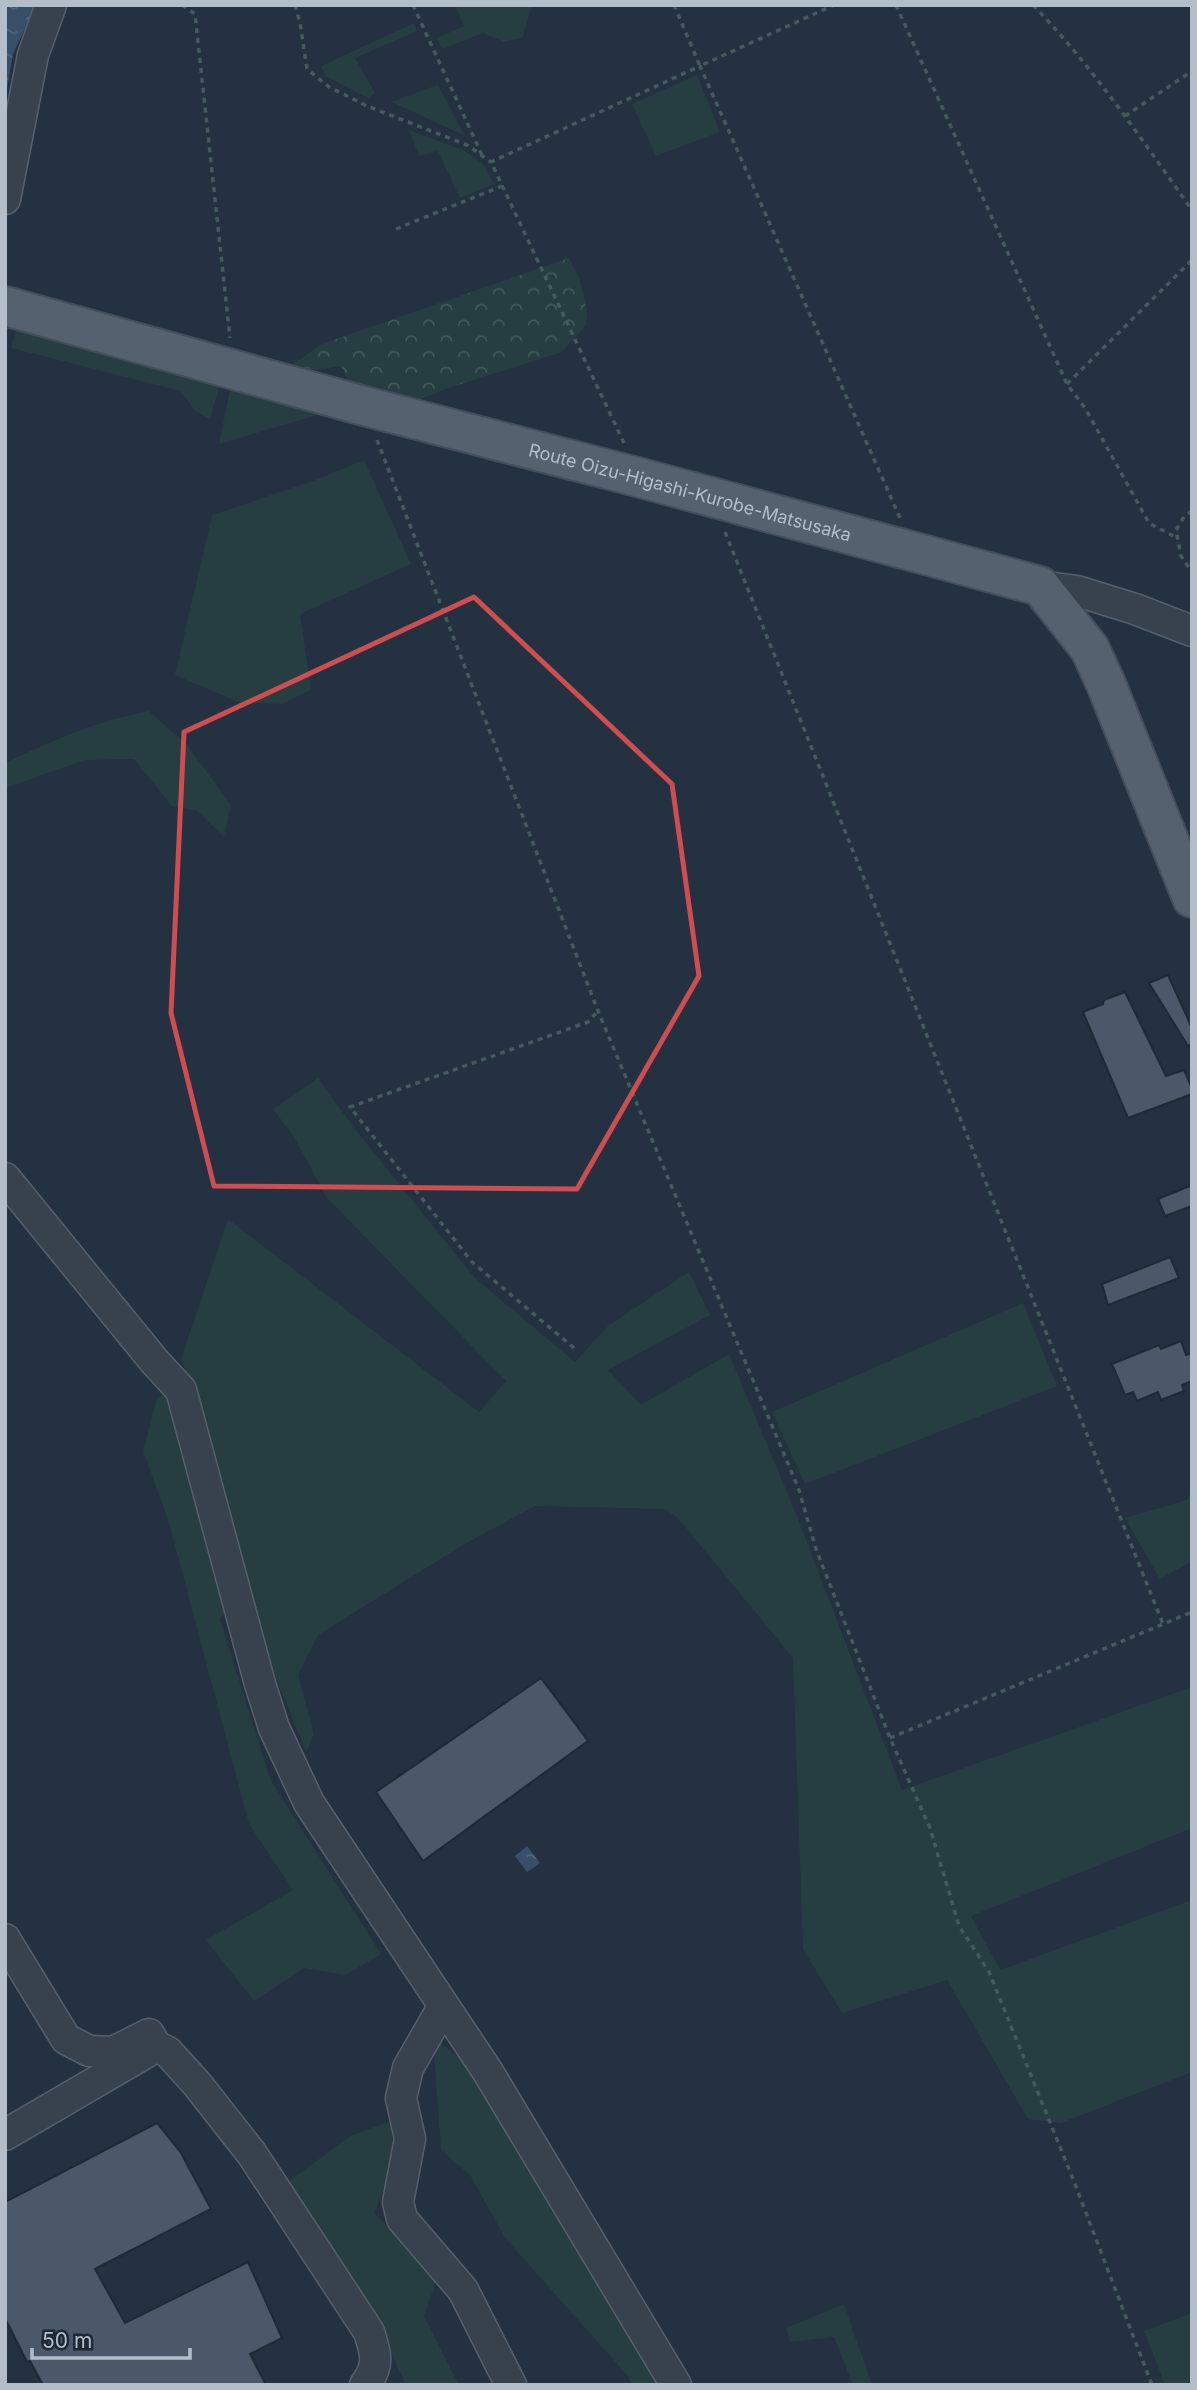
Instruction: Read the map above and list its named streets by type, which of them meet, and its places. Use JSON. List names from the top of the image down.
{
  "streets": {
    "main road": ["Route Oizu-Higashi-Kurobe-Matsusaka"]
  },
  "scale_bar": "50 m"
}
